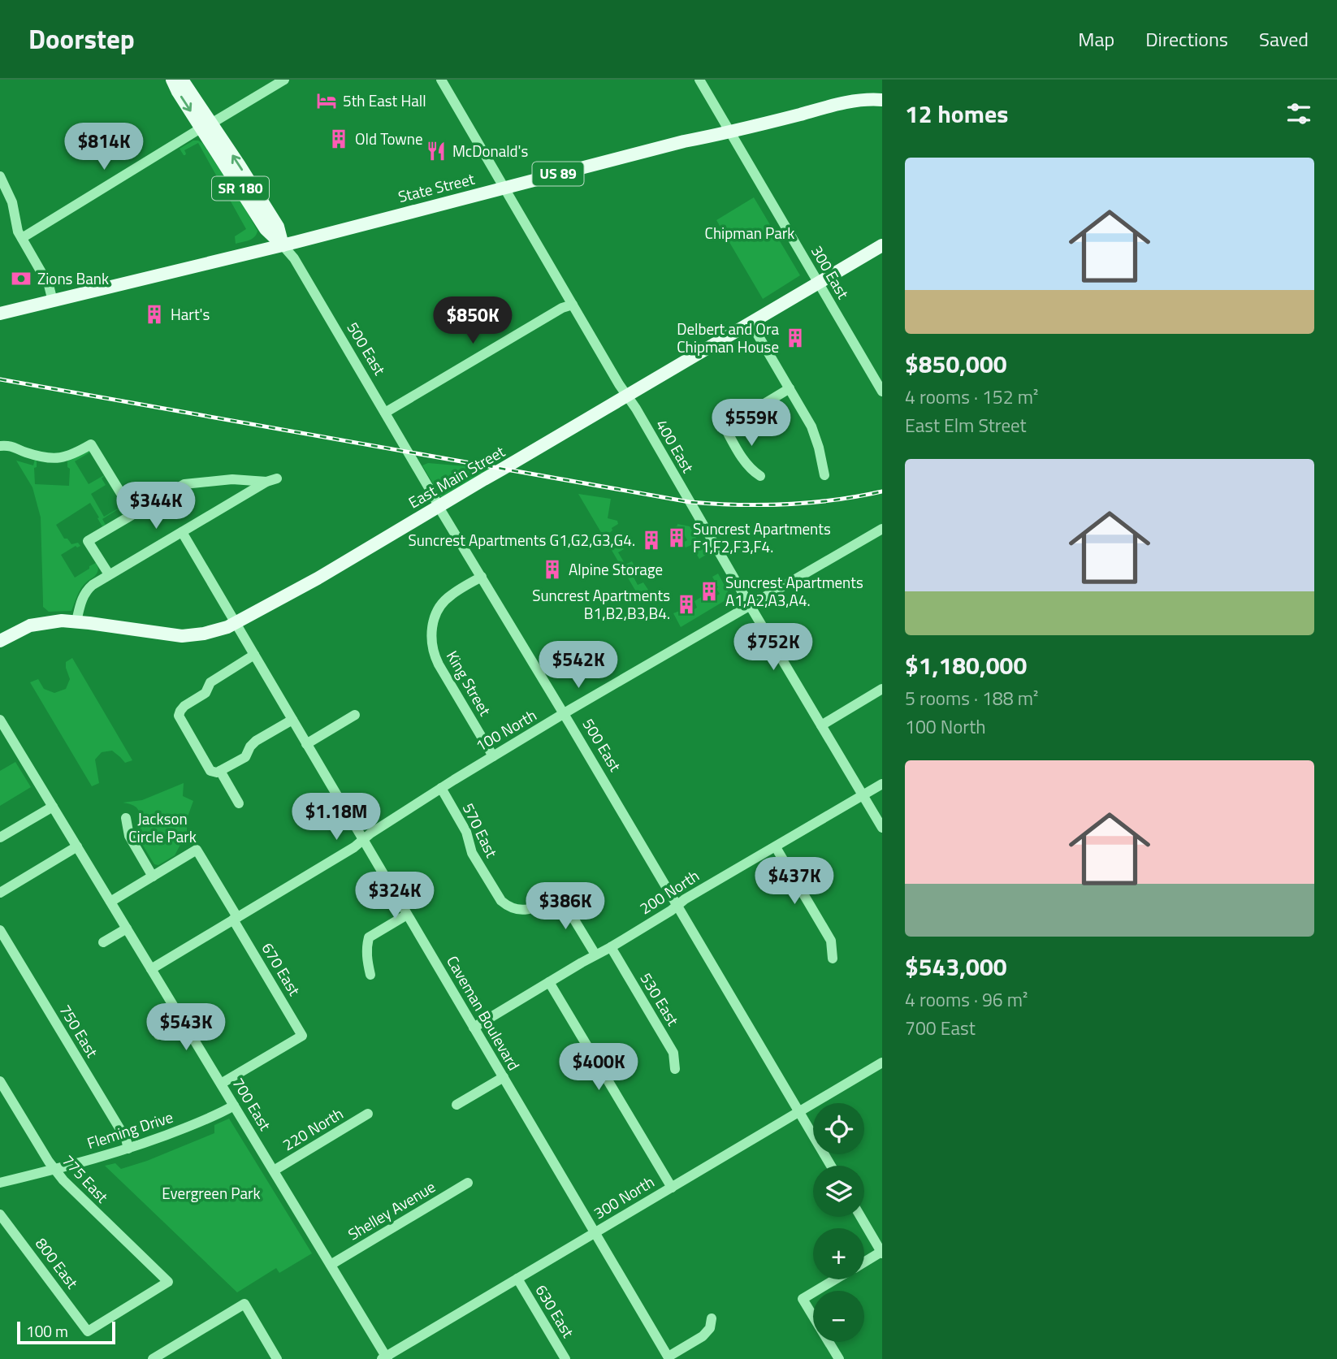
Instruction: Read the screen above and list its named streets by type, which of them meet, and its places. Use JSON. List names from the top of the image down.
{
  "streets": {
    "main road": [
      "US 89",
      "State Street",
      "SR 180",
      "500 East",
      "East Main Street"
    ],
    "street": [
      "300 East",
      "400 East",
      "King Street",
      "100 North",
      "570 East",
      "200 North",
      "670 East",
      "530 East",
      "Caveman Boulevard",
      "750 East",
      "700 East",
      "220 North",
      "Fleming Drive",
      "775 East",
      "300 North",
      "Shelley Avenue",
      "800 East",
      "630 East"
    ]
  },
  "crossings": [
    ["State Street", "300 East"],
    ["State Street", "500 East"],
    ["State Street", "400 East"],
    ["300 East", "East Main Street"],
    ["500 East", "East Main Street"],
    ["500 East", "King Street"],
    ["500 East", "100 North"],
    ["500 East", "200 North"],
    ["500 East", "300 North"],
    ["400 East", "East Main Street"],
    ["400 East", "100 North"],
    ["400 East", "200 North"],
    ["East Main Street", "Caveman Boulevard"],
    ["King Street", "100 North"],
    ["100 North", "570 East"],
    ["100 North", "670 East"],
    ["100 North", "Caveman Boulevard"],
    ["100 North", "700 East"],
    ["570 East", "200 North"],
    ["200 North", "530 East"],
    ["200 North", "Caveman Boulevard"],
    ["670 East", "700 East"],
    ["Caveman Boulevard", "300 North"],
    ["750 East", "Fleming Drive"],
    ["700 East", "220 North"],
    ["700 East", "Fleming Drive"],
    ["700 East", "300 North"],
    ["700 East", "Shelley Avenue"],
    ["Fleming Drive", "775 East"],
    ["775 East", "800 East"],
    ["300 North", "630 East"]
  ],
  "parks": ["Chipman Park", "Jackson Circle Park", "Evergreen Park"],
  "places": {
    "hotel": ["5th East Hall"],
    "building": [
      "Old Towne",
      "Hart's",
      "Delbert and Ora Chipman House",
      "Suncrest Apartments F1,F2,F3,F4.",
      "Suncrest Apartments G1,G2,G3,G4.",
      "Alpine Storage",
      "Suncrest Apartments A1,A2,A3,A4.",
      "Suncrest Apartments B1,B2,B3,B4."
    ],
    "restaurant": ["McDonald's"],
    "bank": ["Zions Bank"]
  },
  "scale_bar": "100 m",
  "page": {
    "header": "Doorstep",
    "nav": ["Map", "Directions", "Saved"],
    "heading": "12 homes",
    "price": [
      "$814K",
      "$850K",
      "$559K",
      "$344K",
      "$752K",
      "$542K",
      "$1.18M",
      "$437K",
      "$324K",
      "$386K",
      "$543K",
      "$400K"
    ],
    "list": [
      {
        "name": "$850,000",
        "note": "4 rooms · 152 m² · East Elm Street"
      },
      {
        "name": "$1,180,000",
        "note": "5 rooms · 188 m² · 100 North"
      },
      {
        "name": "$543,000",
        "note": "4 rooms · 96 m² · 700 East"
      }
    ],
    "map_buttons": ["+", "−"],
    "scale": "100 m"
  }
}
